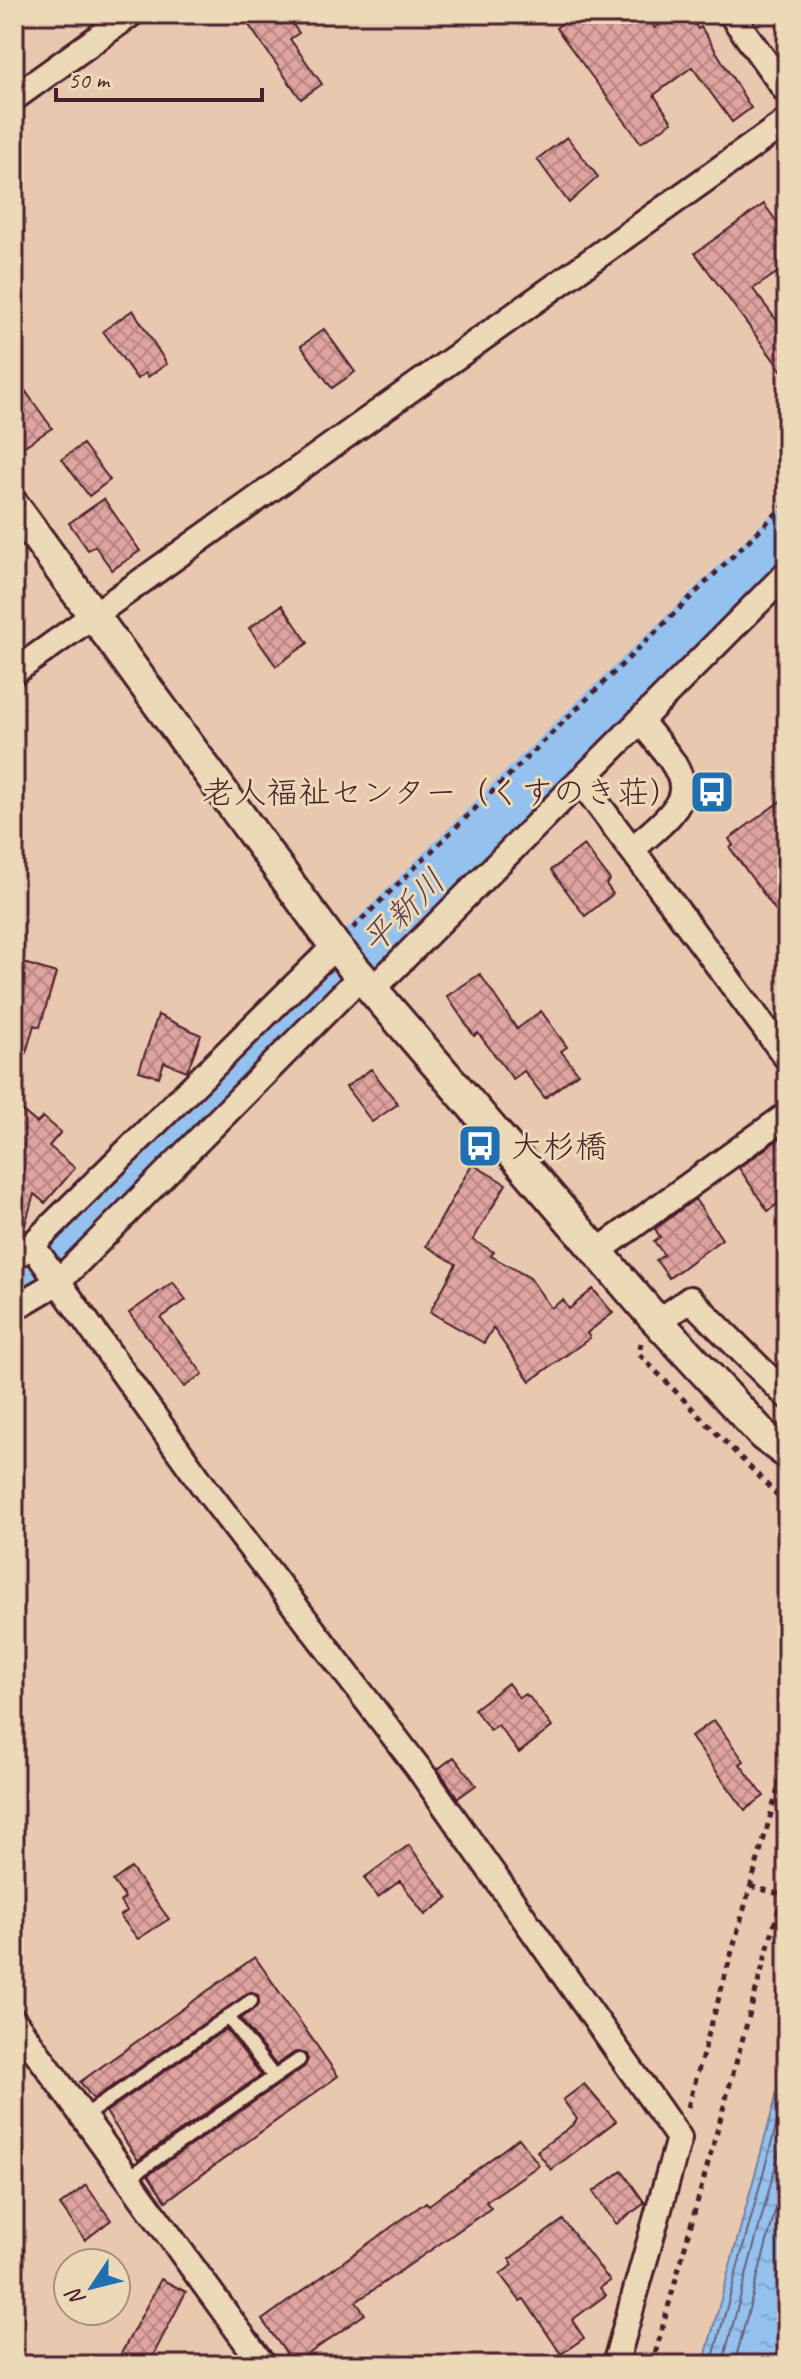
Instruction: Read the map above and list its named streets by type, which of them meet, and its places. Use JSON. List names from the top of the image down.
{
  "water": ["平新川"],
  "places": {
    "bus stop": ["老人福祉センター（くすのき荘）", "大杉橋"]
  },
  "scale_bar": "50 m",
  "north": "bottom left"
}
